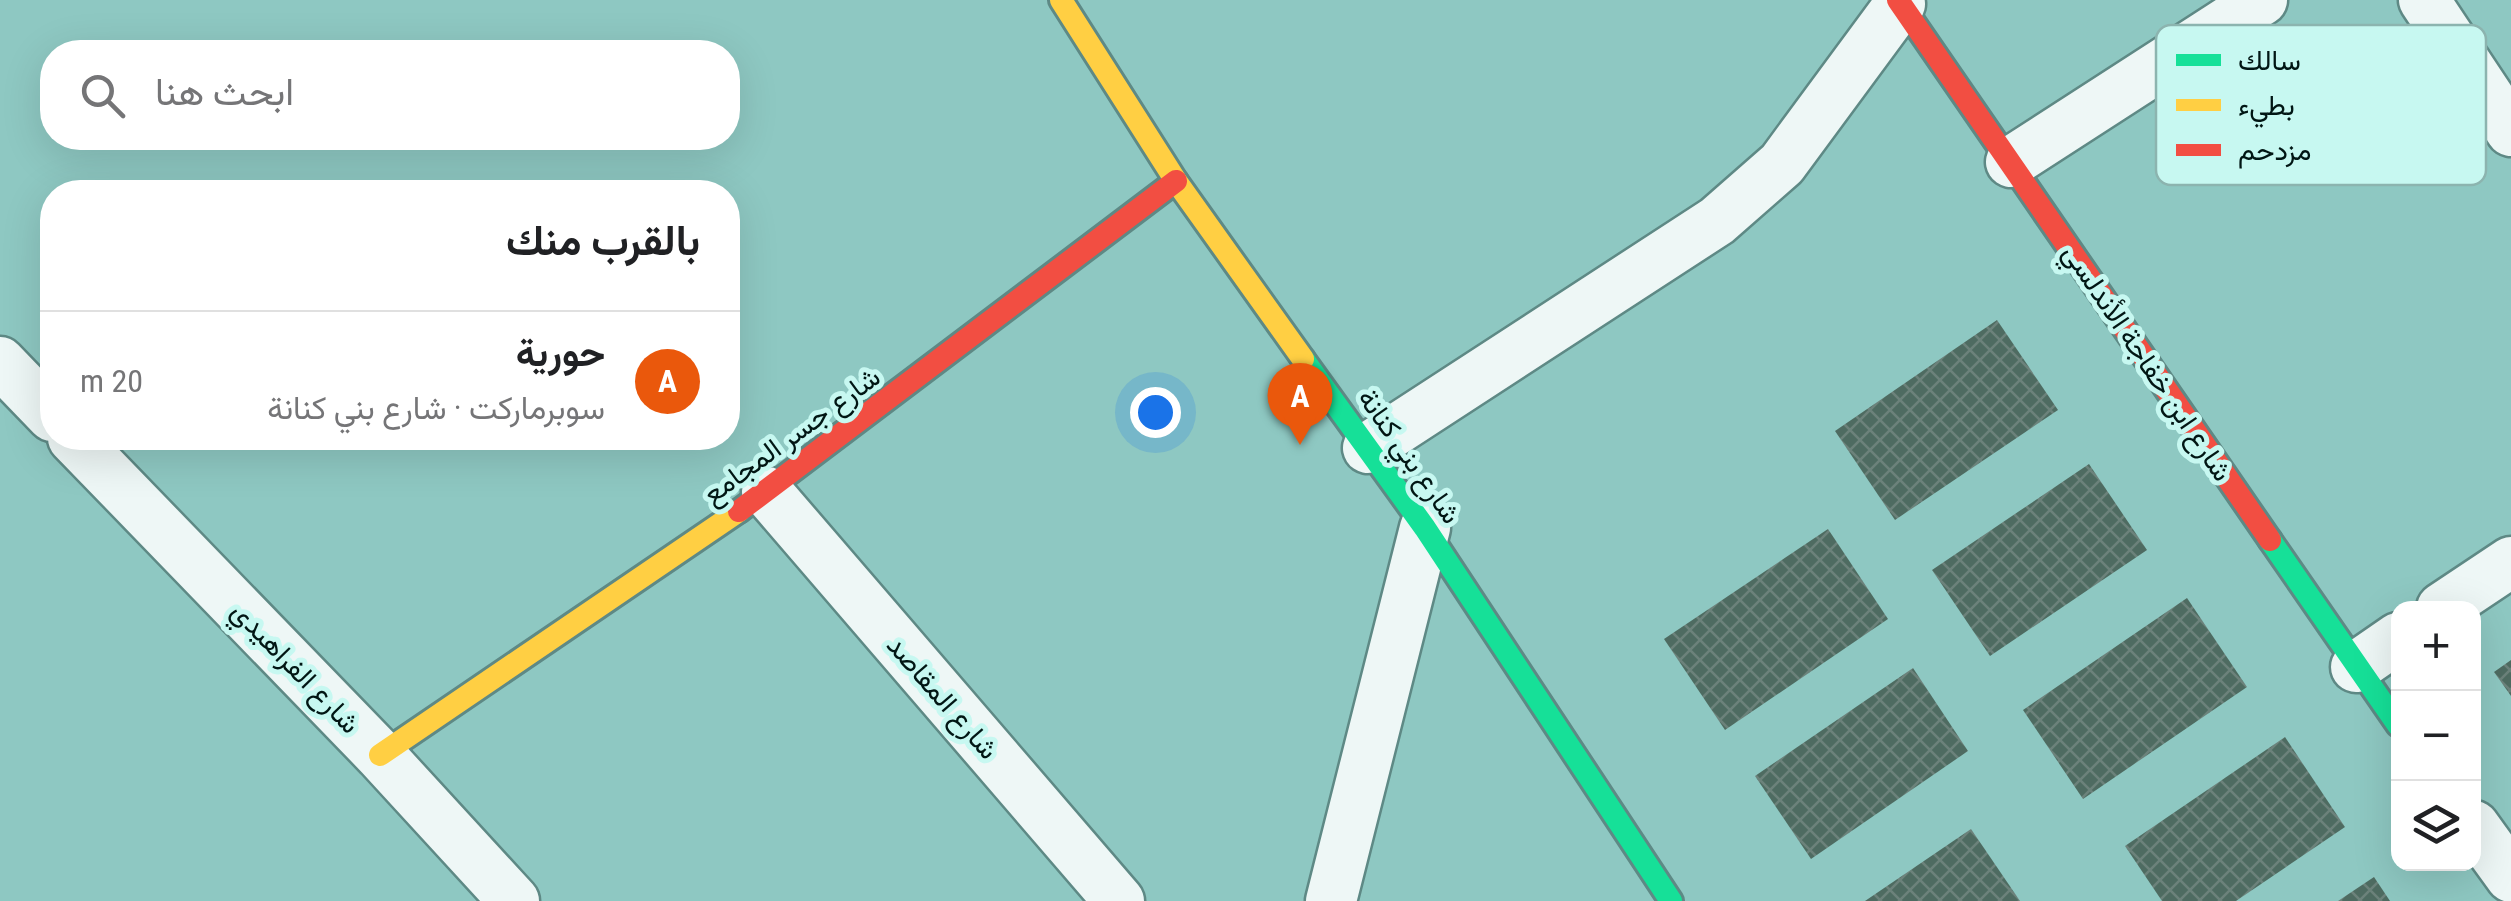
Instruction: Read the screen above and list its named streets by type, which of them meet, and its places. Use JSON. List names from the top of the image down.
{
  "streets": {
    "street": [
      "شارع ابن خفاجة الأندلسي",
      "شارع جسر المجامع",
      "شارع بني كنانة",
      "شارع الفراهيدي",
      "شارع المقاصد"
    ]
  },
  "crossings": [
    ["شارع جسر المجامع", "شارع بني كنانة"],
    ["شارع جسر المجامع", "شارع الفراهيدي"],
    ["شارع جسر المجامع", "شارع المقاصد"]
  ],
  "legend": ["سالك", "بطيء", "مزدحم"],
  "page": {
    "search": "ابحث هنا",
    "heading": "بالقرب منك",
    "list": [
      {
        "mark": "A",
        "name": "حورية",
        "note": "سوبرماركت · شارع بني كنانة",
        "value": "20 m"
      }
    ],
    "pins": "A",
    "map_buttons": ["+", "−"]
  }
}
